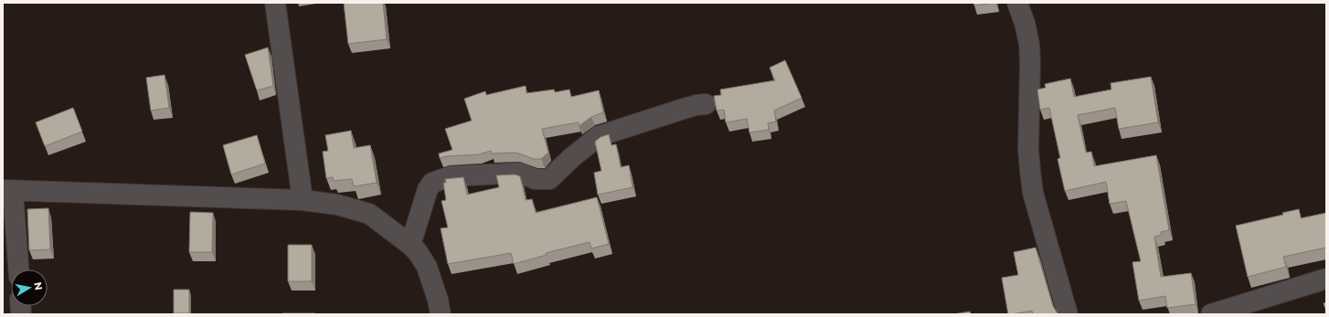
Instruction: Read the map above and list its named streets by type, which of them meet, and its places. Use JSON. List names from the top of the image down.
{
  "north": "right"
}
